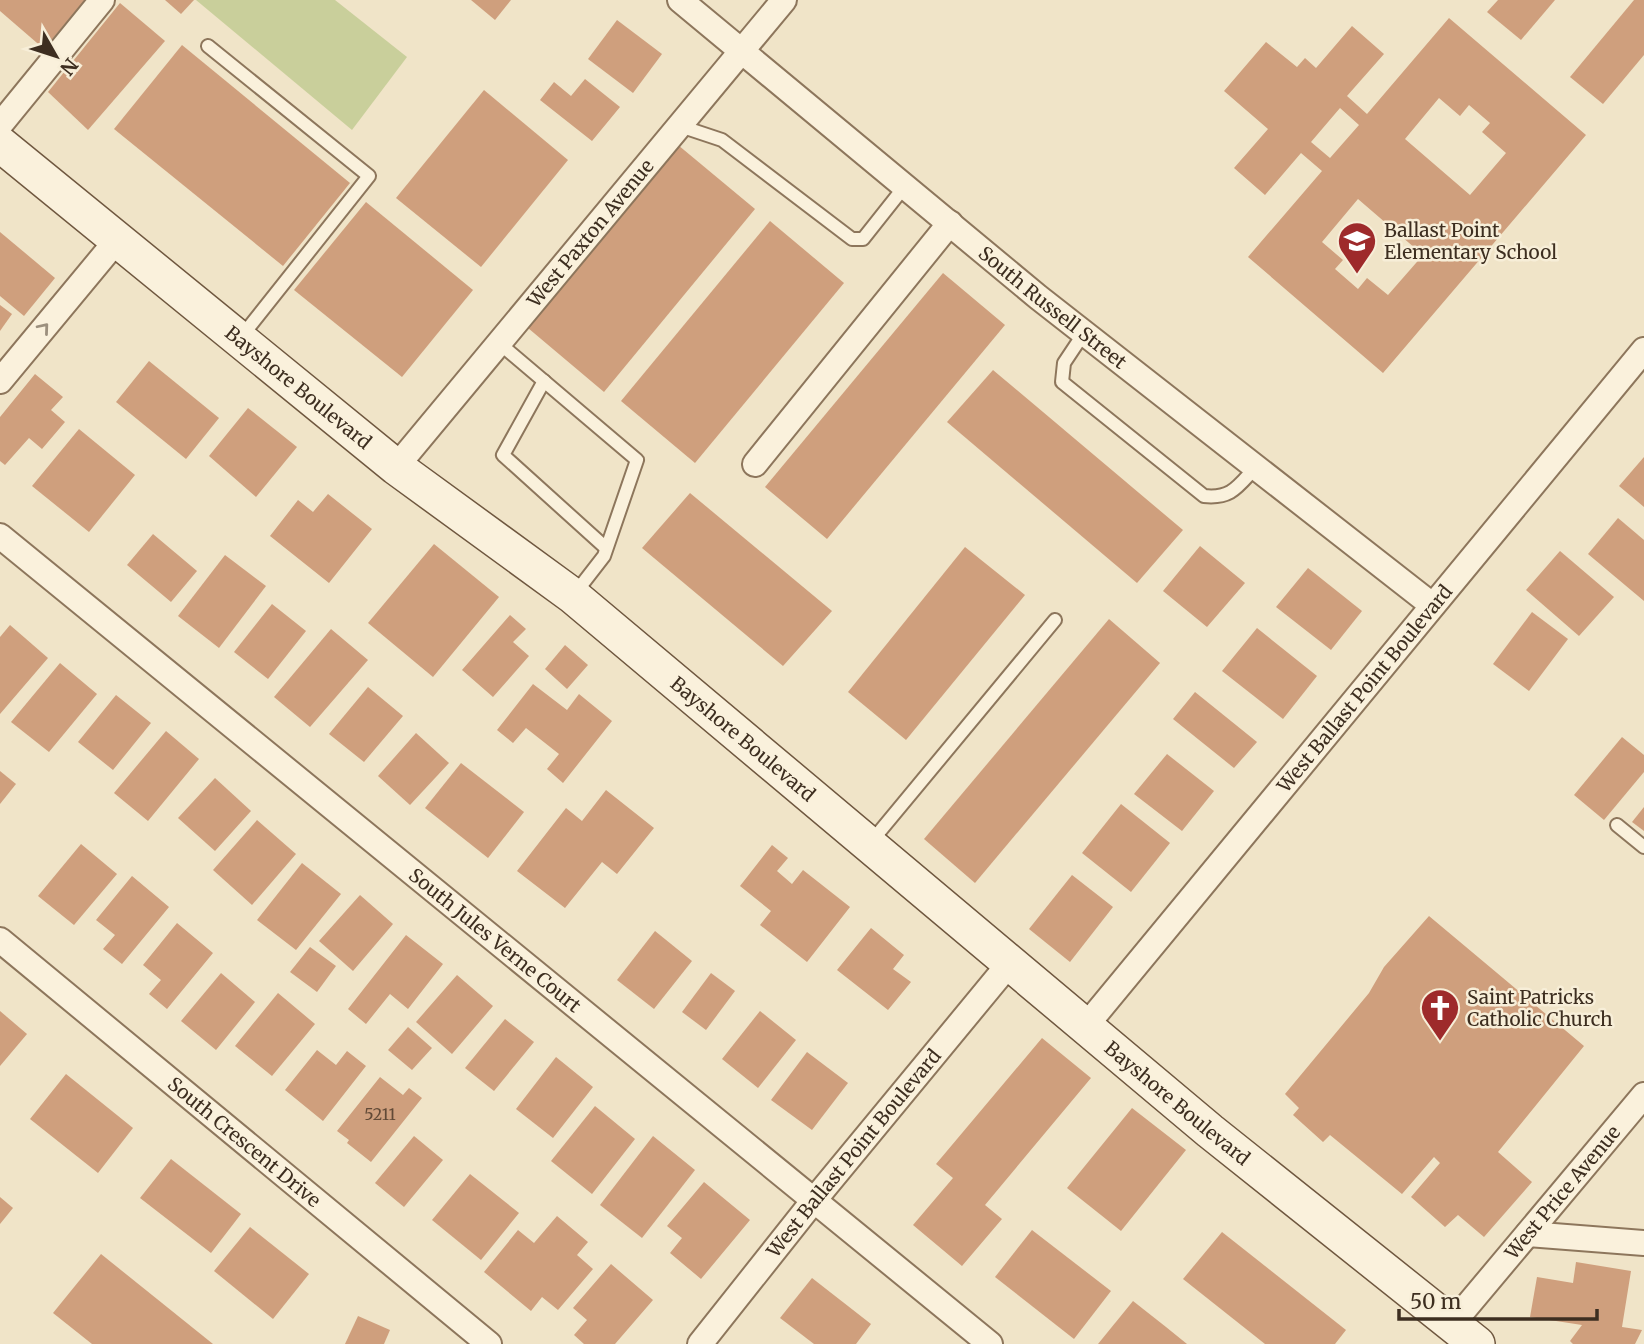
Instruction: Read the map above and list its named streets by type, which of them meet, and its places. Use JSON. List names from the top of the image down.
{
  "streets": {
    "street": [
      "West Paxton Avenue",
      "South Russell Street",
      "Bayshore Boulevard",
      "West Ballast Point Boulevard",
      "South Jules Verne Court",
      "South Crescent Drive",
      "West Price Avenue"
    ]
  },
  "crossings": [
    ["West Paxton Avenue", "South Russell Street"],
    ["West Paxton Avenue", "Bayshore Boulevard"],
    ["South Russell Street", "West Ballast Point Boulevard"],
    ["Bayshore Boulevard", "West Ballast Point Boulevard"],
    ["Bayshore Boulevard", "West Price Avenue"],
    ["West Ballast Point Boulevard", "South Jules Verne Court"]
  ],
  "places": {
    "school or university": ["Ballast Point Elementary School"],
    "church": ["Saint Patricks Catholic Church"]
  },
  "house_numbers": ["5211"],
  "scale_bar": "50 m",
  "north": "bottom right"
}
